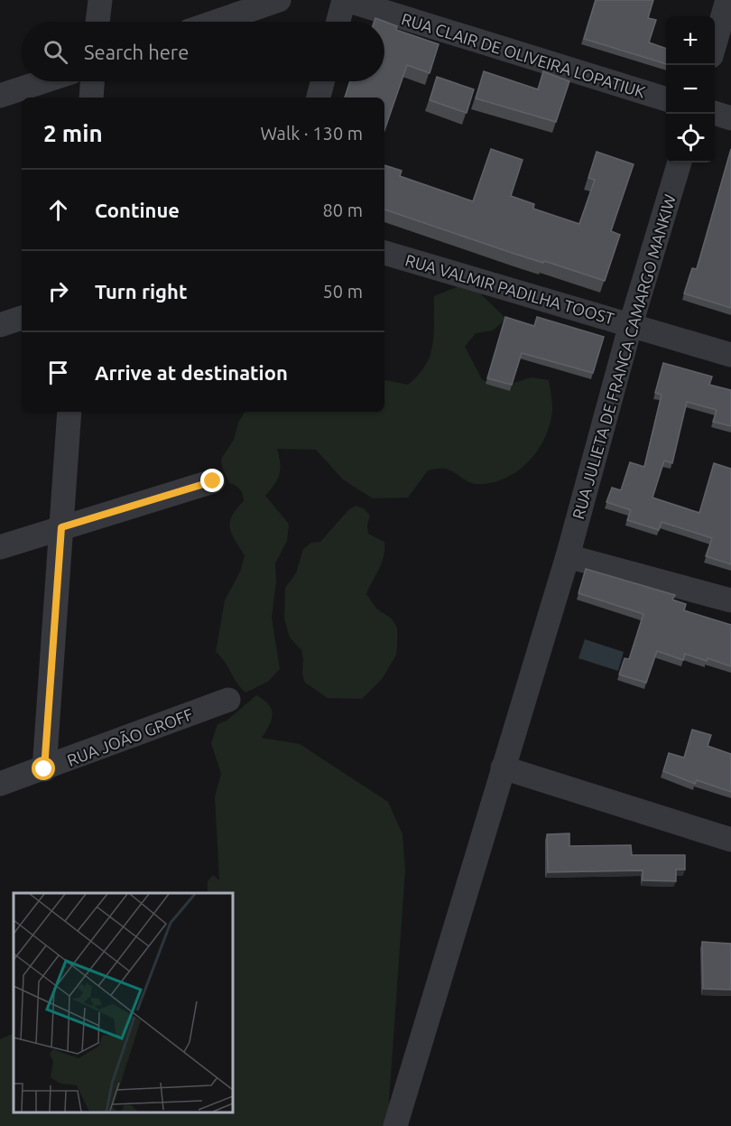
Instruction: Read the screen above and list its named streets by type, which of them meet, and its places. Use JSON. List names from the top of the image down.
{
  "streets": {
    "street": [
      "RUA CLAIR DE OLIVEIRA LOPATIUK",
      "RUA VALMIR PADILHA TOOST",
      "RUA JULIETA DE FRANCA CAMARGO MANKIW",
      "RUA JOÃO GROFF"
    ]
  },
  "crossings": [
    ["RUA VALMIR PADILHA TOOST", "RUA JULIETA DE FRANCA CAMARGO MANKIW"]
  ],
  "page": {
    "map_buttons": ["+", "−"],
    "search": "Search here",
    "heading": ["2 min", "Walk · 130 m"],
    "list": [
      ["Continue", "80 m"],
      ["Turn right", "50 m"],
      "Arrive at destination"
    ]
  }
}
